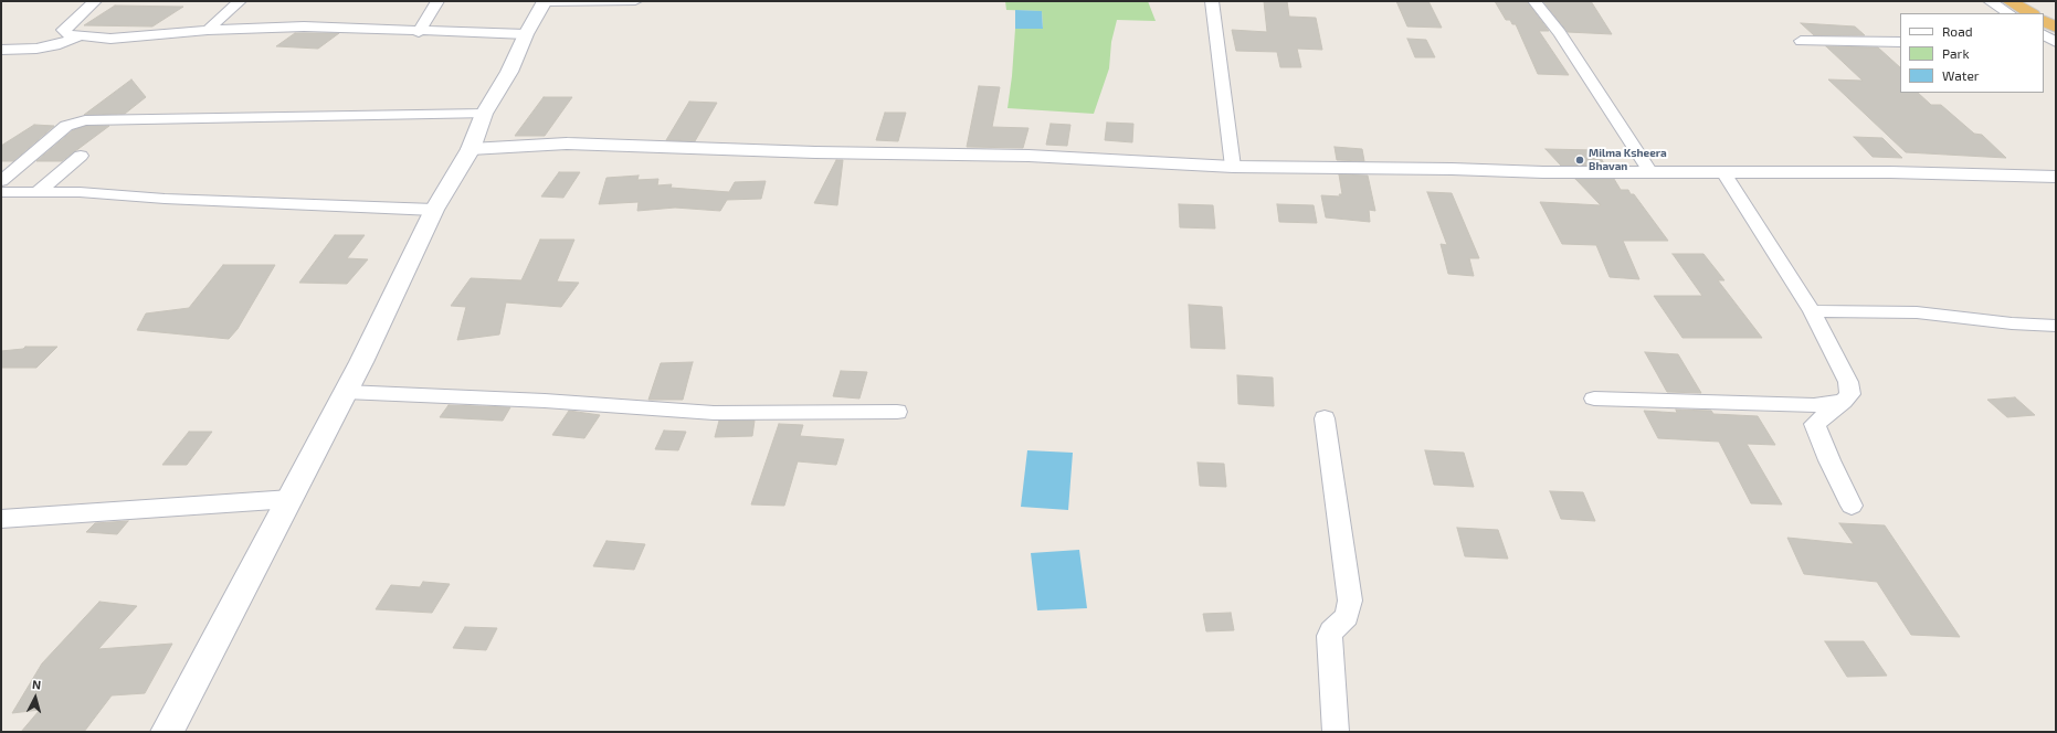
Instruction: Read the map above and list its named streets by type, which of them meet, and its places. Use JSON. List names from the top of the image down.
{
  "places": ["Milma Ksheera Bhavan"],
  "legend": ["Road", "Park", "Water"],
  "north": "top"
}
